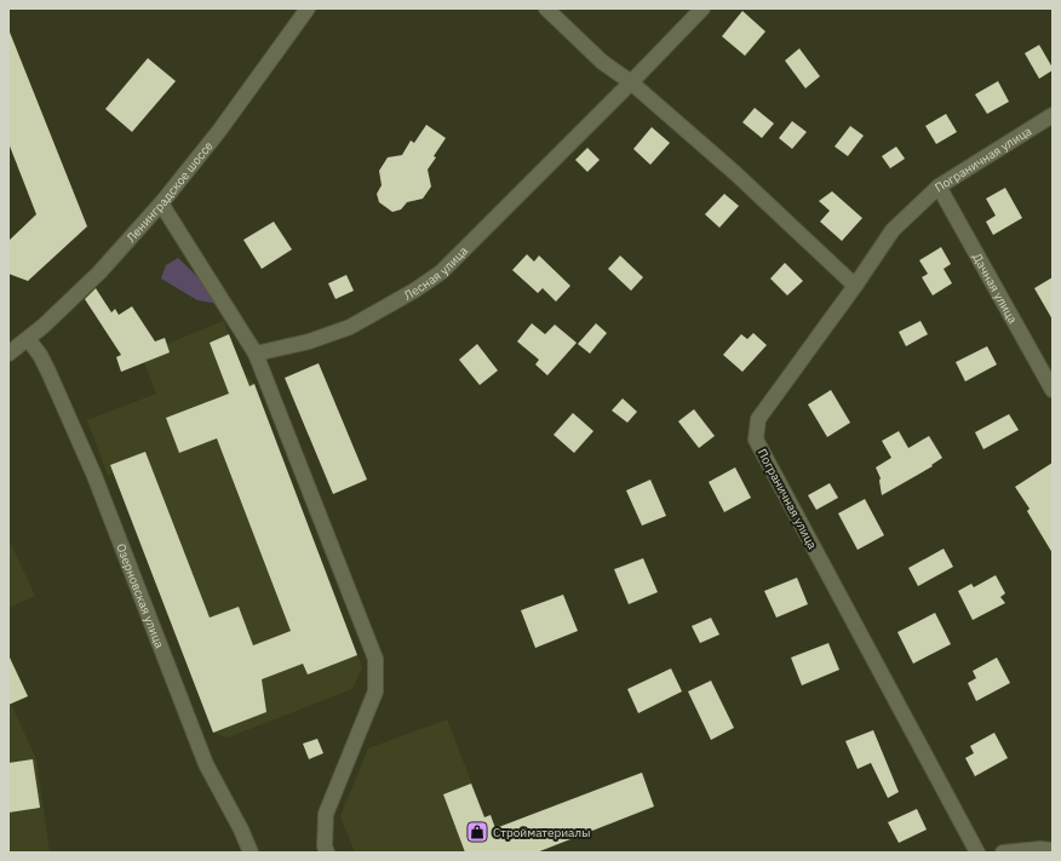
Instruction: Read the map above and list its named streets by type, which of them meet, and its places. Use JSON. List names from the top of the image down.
{
  "streets": {
    "street": [
      "Пограничная улица",
      "Ленинградское шоссе",
      "Лесная улица",
      "Дачная улица",
      "Озерновская улица"
    ]
  },
  "crossings": [
    ["Пограничная улица", "Дачная улица"],
    ["Ленинградское шоссе", "Озерновская улица"]
  ],
  "places": {
    "shop": ["Стройматериалы"]
  }
}
